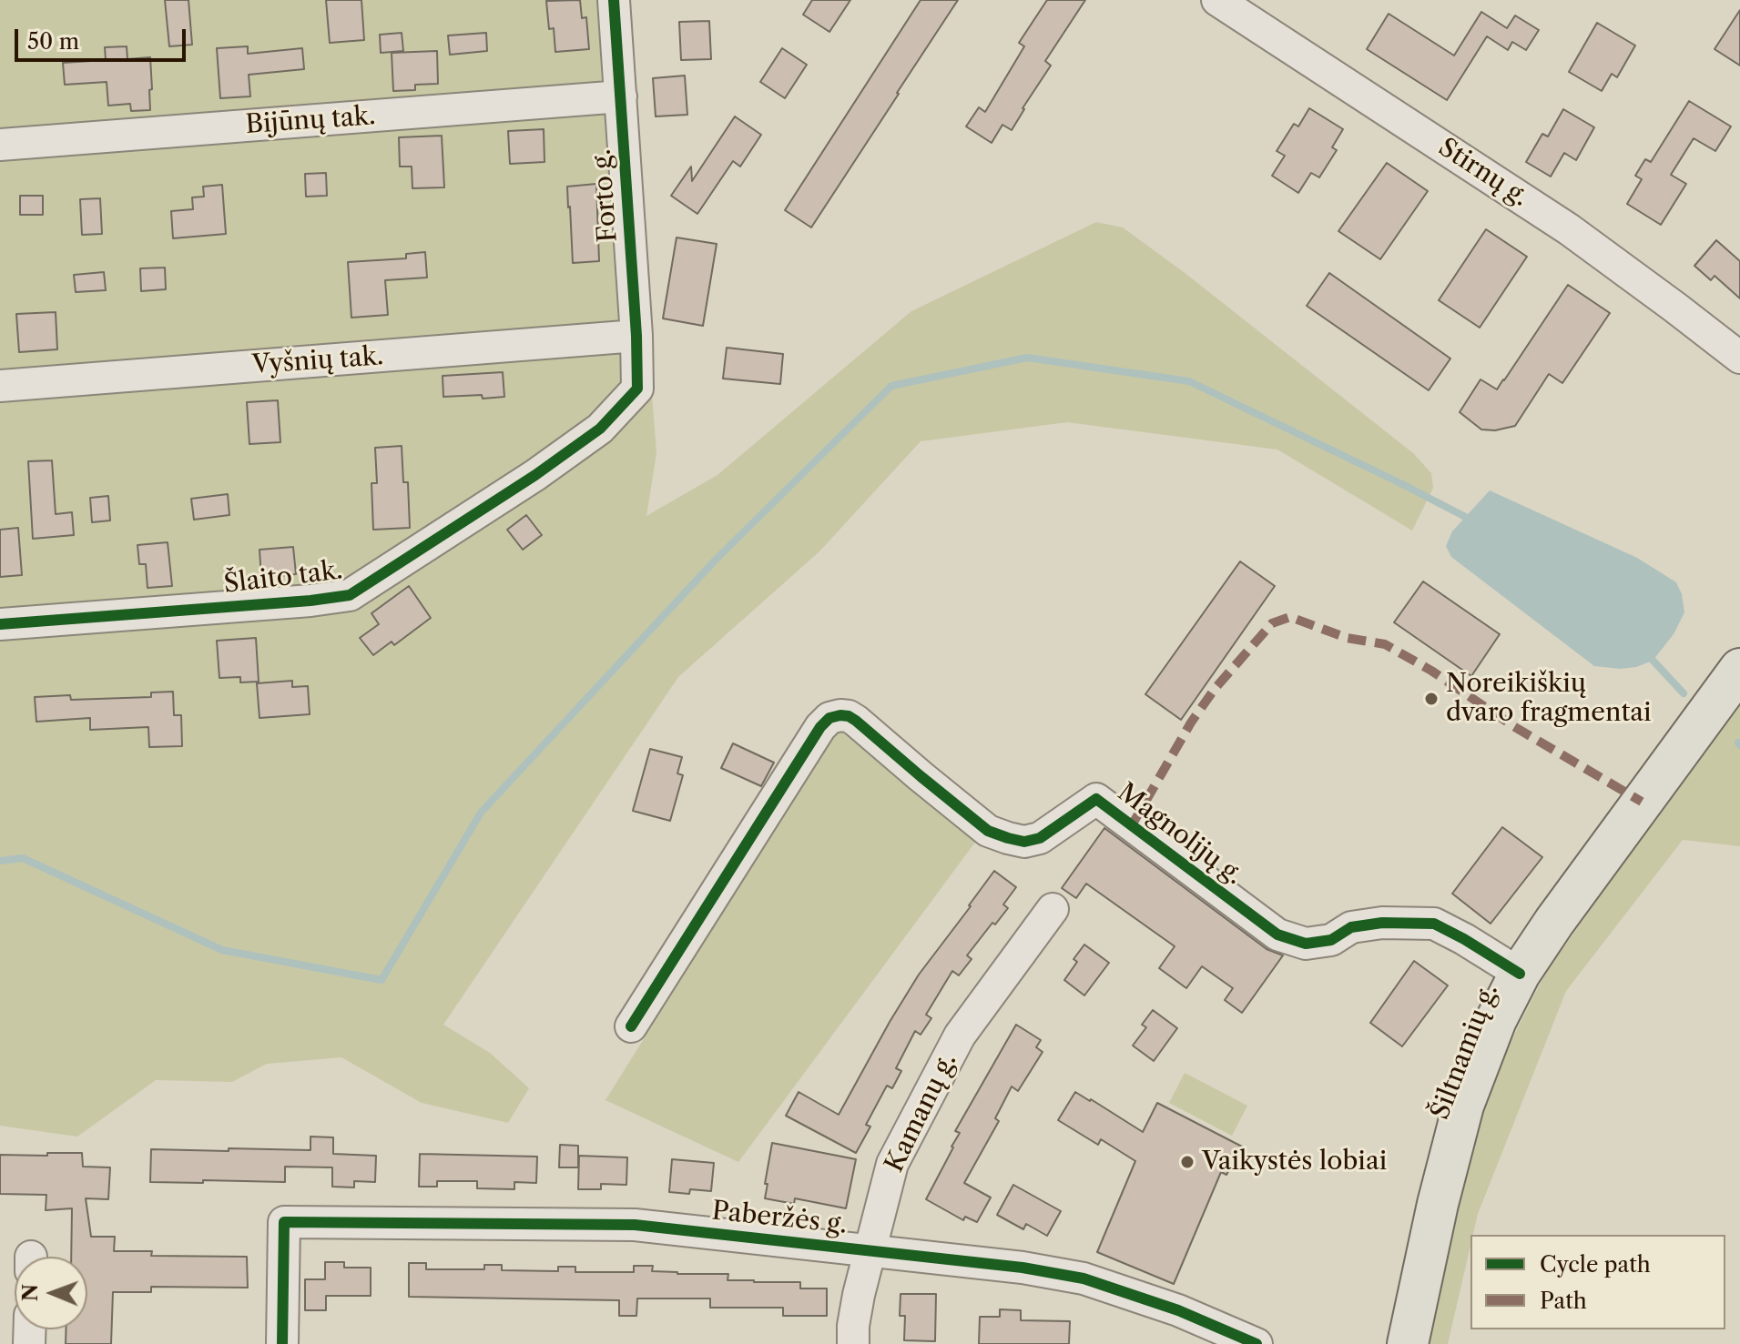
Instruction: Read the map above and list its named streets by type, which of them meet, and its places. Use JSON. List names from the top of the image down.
{
  "streets": {
    "main road": ["Šiltnamių g."],
    "street": [
      "Bijūnų tak.",
      "Stirnų g.",
      "Forto g.",
      "Vyšnių tak.",
      "Šlaito tak.",
      "Magnolijų g.",
      "Kamanų g.",
      "Paberžės g."
    ]
  },
  "crossings": [
    ["Bijūnų tak.", "Forto g."],
    ["Forto g.", "Vyšnių tak."],
    ["Forto g.", "Šlaito tak."],
    ["Magnolijų g.", "Šiltnamių g."],
    ["Kamanų g.", "Paberžės g."]
  ],
  "places": ["Noreikiškių dvaro fragmentai", "Vaikystės lobiai"],
  "legend": ["Cycle path", "Path"],
  "scale_bar": "50 m",
  "north": "left"
}
